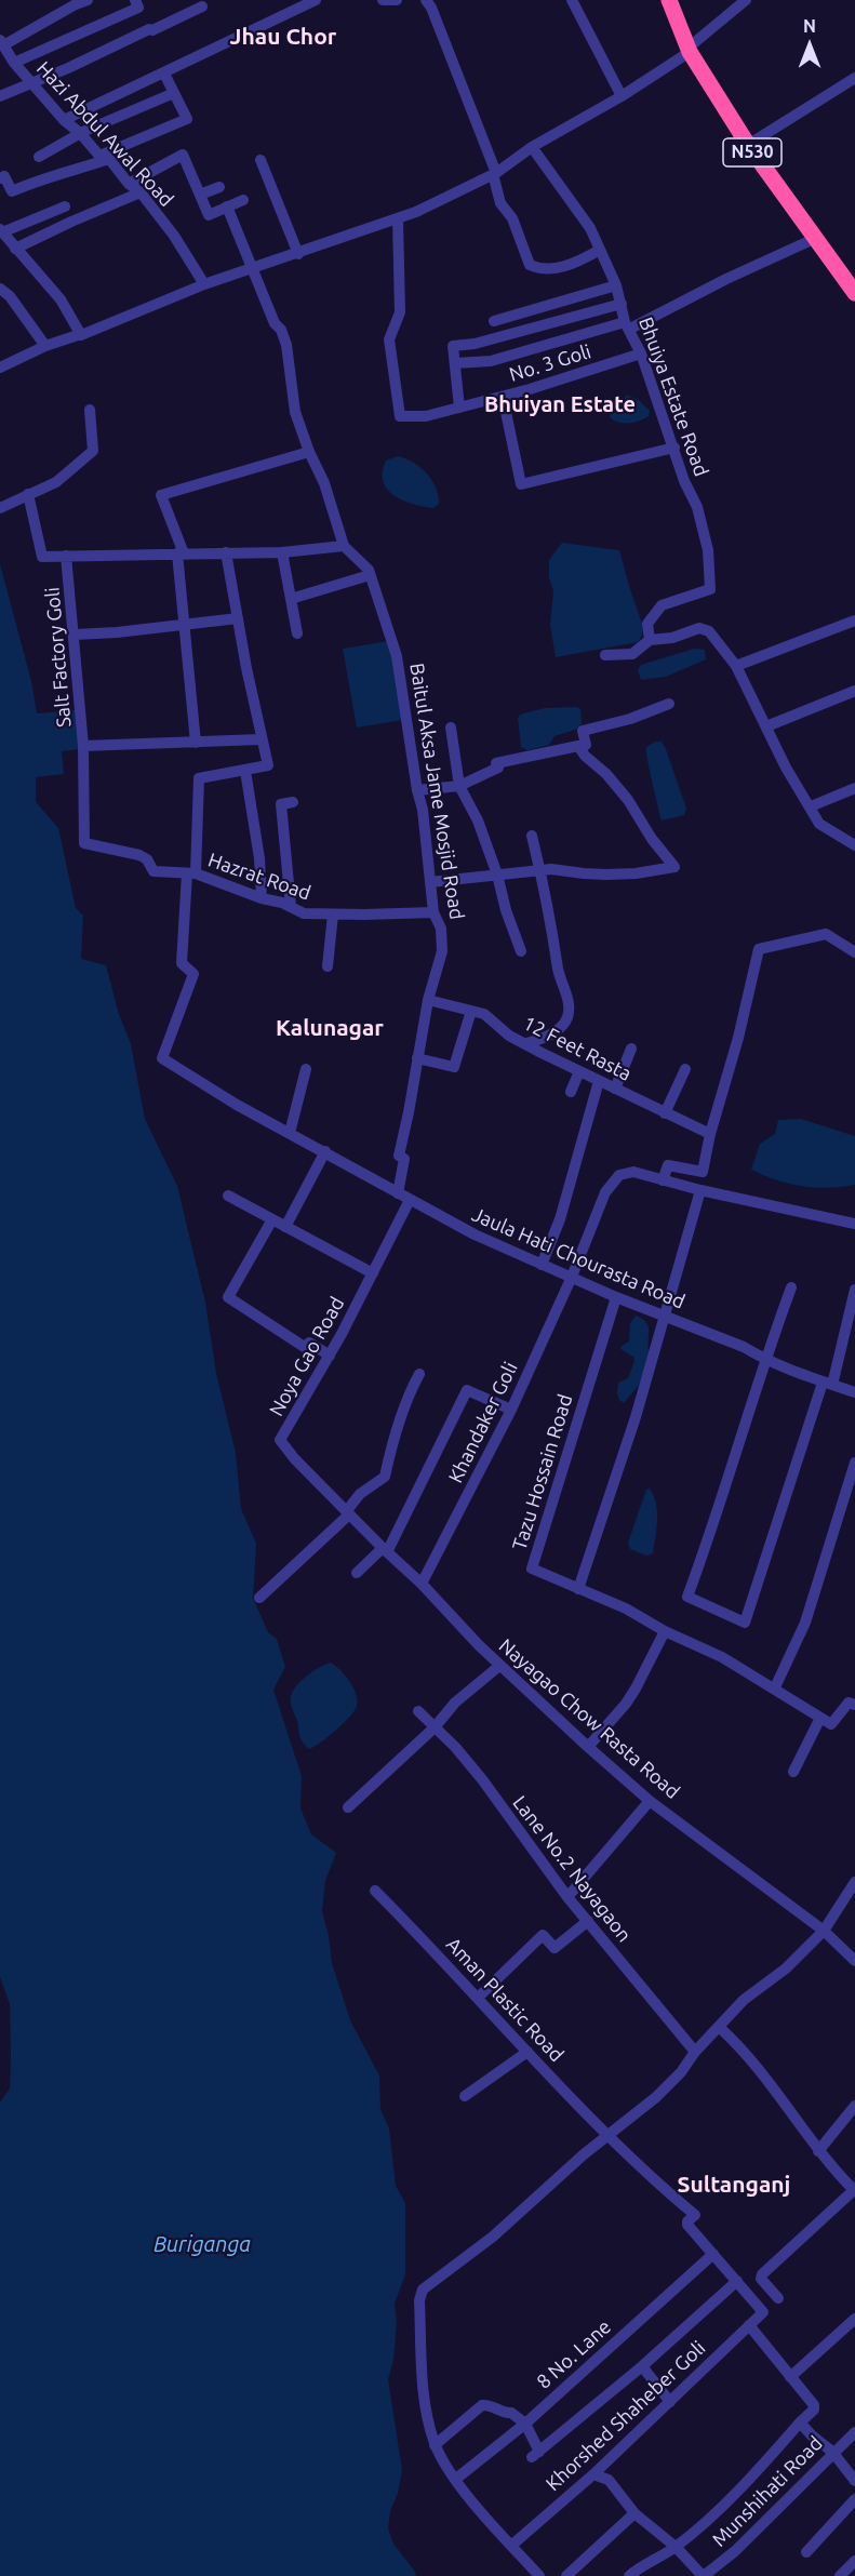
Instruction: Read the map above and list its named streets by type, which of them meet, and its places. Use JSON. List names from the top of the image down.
{
  "streets": {
    "highway": ["N530"],
    "street": [
      "Hazi Abdul Awal Road",
      "No. 3 Goli",
      "Bhuiya Estate Road",
      "Salt Factory Goli",
      "Baitul Aksa Jame Mosjid Road",
      "Hazrat Road",
      "12 Feet Rasta",
      "Jaula Hati Chourasta Road",
      "Noya Gao Road",
      "Khandaker Goli",
      "Tazu Hossain Road",
      "Nayagao Chow Rasta Road",
      "Lane No.2 Nayagaon",
      "Aman Plastic Road",
      "8 No. Lane",
      "Khorshed Shaheber Goli",
      "Munshihati Road"
    ]
  },
  "crossings": [
    ["No. 3 Goli", "Bhuiya Estate Road"],
    ["Salt Factory Goli", "Hazrat Road"],
    ["Baitul Aksa Jame Mosjid Road", "Hazrat Road"],
    ["Baitul Aksa Jame Mosjid Road", "12 Feet Rasta"],
    ["Baitul Aksa Jame Mosjid Road", "Jaula Hati Chourasta Road"],
    ["Hazrat Road", "Jaula Hati Chourasta Road"],
    ["Jaula Hati Chourasta Road", "Noya Gao Road"],
    ["Jaula Hati Chourasta Road", "Khandaker Goli"],
    ["Jaula Hati Chourasta Road", "Tazu Hossain Road"],
    ["Noya Gao Road", "Nayagao Chow Rasta Road"],
    ["Khandaker Goli", "Nayagao Chow Rasta Road"],
    ["Aman Plastic Road", "8 No. Lane"]
  ],
  "districts": [
    "Jhau Chor",
    "Bhuiyan Estate",
    "Kalunagar",
    "Sultanganj"
  ],
  "water": ["Buriganga"],
  "north": "top"
}
